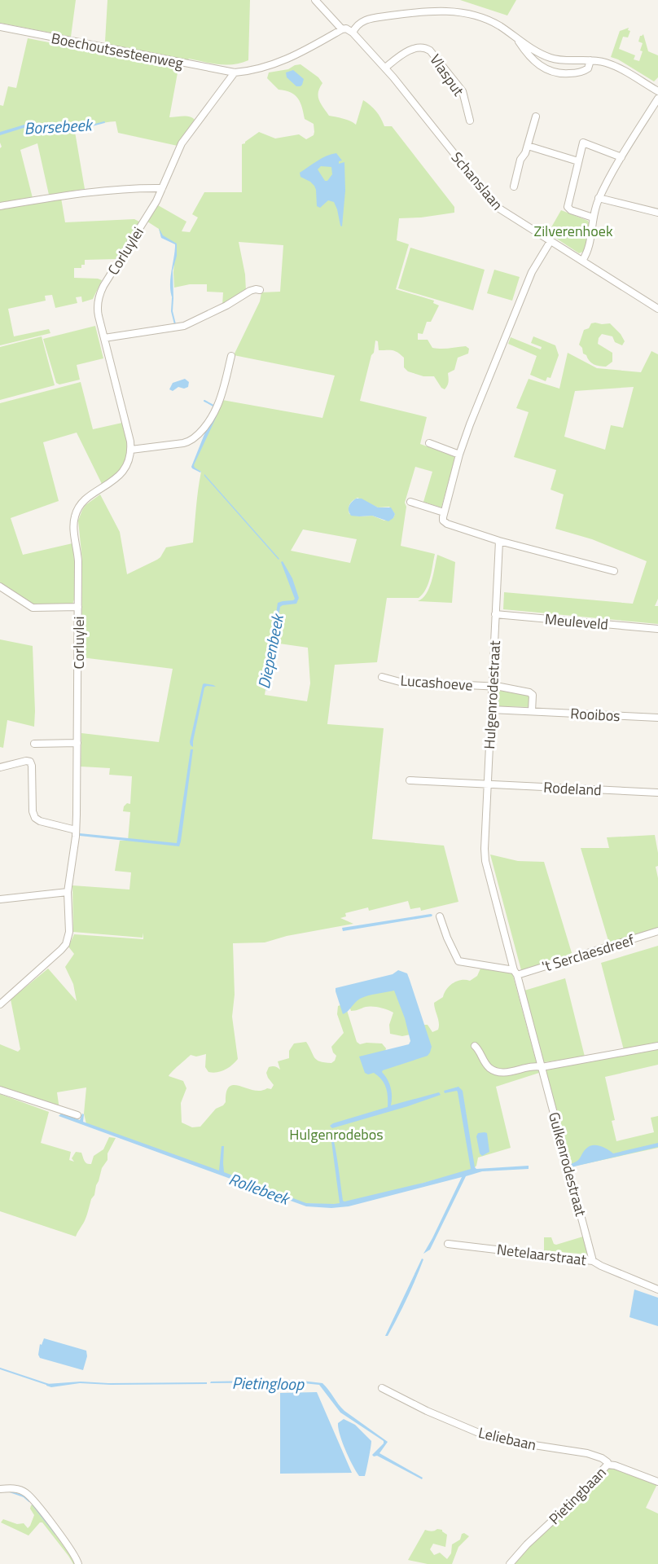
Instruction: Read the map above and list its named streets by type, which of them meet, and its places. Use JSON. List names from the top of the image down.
{
  "streets": {
    "street": [
      "Boechoutsesteenweg",
      "Vlasput",
      "Schanslaan",
      "Corluylei",
      "Meuleveld",
      "Lucashoeve",
      "Hulgenrodestraat",
      "Rooibos",
      "Rodeland",
      "'t Serclaesdreef",
      "Gulkenrodestraat",
      "Netelaarstraat",
      "Leliebaan",
      "Pietingbaan"
    ]
  },
  "crossings": [
    ["Boechoutsesteenweg", "Corluylei"],
    ["Vlasput", "Schanslaan"],
    ["Meuleveld", "Hulgenrodestraat"],
    ["Lucashoeve", "Hulgenrodestraat"],
    ["Hulgenrodestraat", "Rooibos"],
    ["Hulgenrodestraat", "Rodeland"],
    ["Hulgenrodestraat", "'t Serclaesdreef"],
    ["Hulgenrodestraat", "Gulkenrodestraat"],
    ["'t Serclaesdreef", "Gulkenrodestraat"],
    ["Gulkenrodestraat", "Netelaarstraat"],
    ["Leliebaan", "Pietingbaan"]
  ],
  "water": [
    "Borsebeek",
    "Diepenbeek",
    "Rollebeek",
    "Pietingloop"
  ],
  "parks": ["Zilverenhoek", "Hulgenrodebos"]
}
